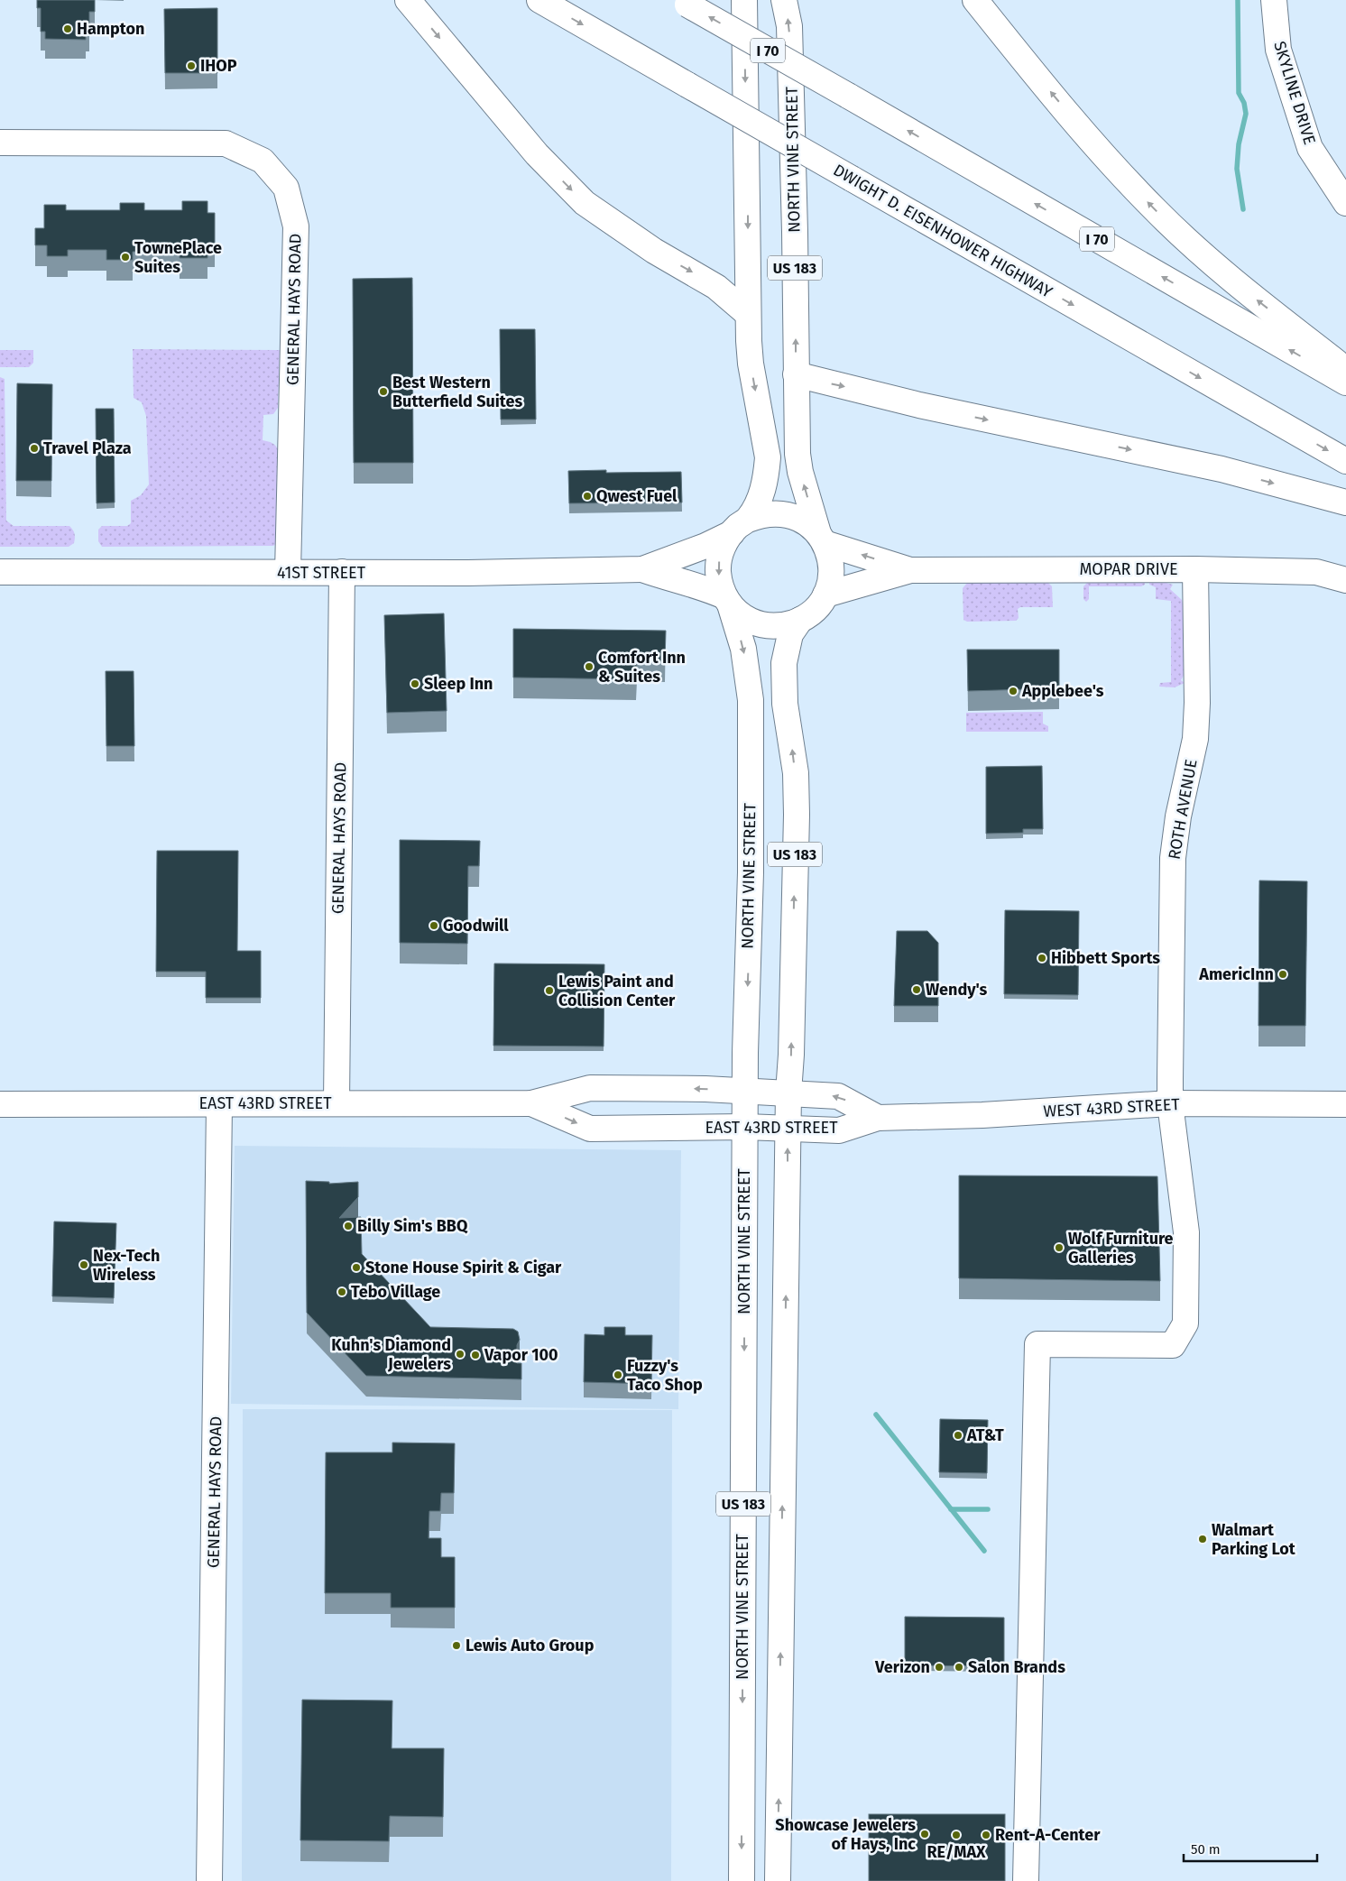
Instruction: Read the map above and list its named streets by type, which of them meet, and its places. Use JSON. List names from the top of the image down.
{
  "streets": {
    "main road": [
      "I 70",
      "SKYLINE DRIVE",
      "NORTH VINE STREET",
      "DWIGHT D. EISENHOWER HIGHWAY",
      "US 183",
      "GENERAL HAYS ROAD",
      "MOPAR DRIVE",
      "41ST STREET",
      "ROTH AVENUE",
      "EAST 43RD STREET",
      "WEST 43RD STREET"
    ]
  },
  "crossings": [
    ["NORTH VINE STREET", "US 183"],
    ["NORTH VINE STREET", "MOPAR DRIVE"],
    ["NORTH VINE STREET", "41ST STREET"],
    ["NORTH VINE STREET", "EAST 43RD STREET"],
    ["US 183", "MOPAR DRIVE"],
    ["US 183", "41ST STREET"],
    ["US 183", "EAST 43RD STREET"],
    ["GENERAL HAYS ROAD", "41ST STREET"],
    ["GENERAL HAYS ROAD", "EAST 43RD STREET"],
    ["MOPAR DRIVE", "41ST STREET"],
    ["MOPAR DRIVE", "ROTH AVENUE"],
    ["ROTH AVENUE", "WEST 43RD STREET"],
    ["EAST 43RD STREET", "WEST 43RD STREET"]
  ],
  "places": [
    "Hampton",
    "IHOP",
    "TownePlace Suites",
    "Best Western Butterfield Suites",
    "Travel Plaza",
    "Qwest Fuel",
    "Comfort Inn & Suites",
    "Sleep Inn",
    "Applebee's",
    "Goodwill",
    "Hibbett Sports",
    "AmericInn",
    "Wendy's",
    "Lewis Paint and Collision Center",
    "Billy Sim's BBQ",
    "Wolf Furniture Galleries",
    "Nex-Tech Wireless",
    "Stone House Spirit & Cigar",
    "Tebo Village",
    "Kuhn's Diamond Jewelers",
    "Vapor 100",
    "Fuzzy's Taco Shop",
    "AT&T",
    "Walmart Parking Lot",
    "Lewis Auto Group",
    "Verizon",
    "Salon Brands",
    "Showcase Jewelers of Hays, Inc",
    "RE/MAX",
    "Rent-A-Center"
  ],
  "scale_bar": "50 m"
}
